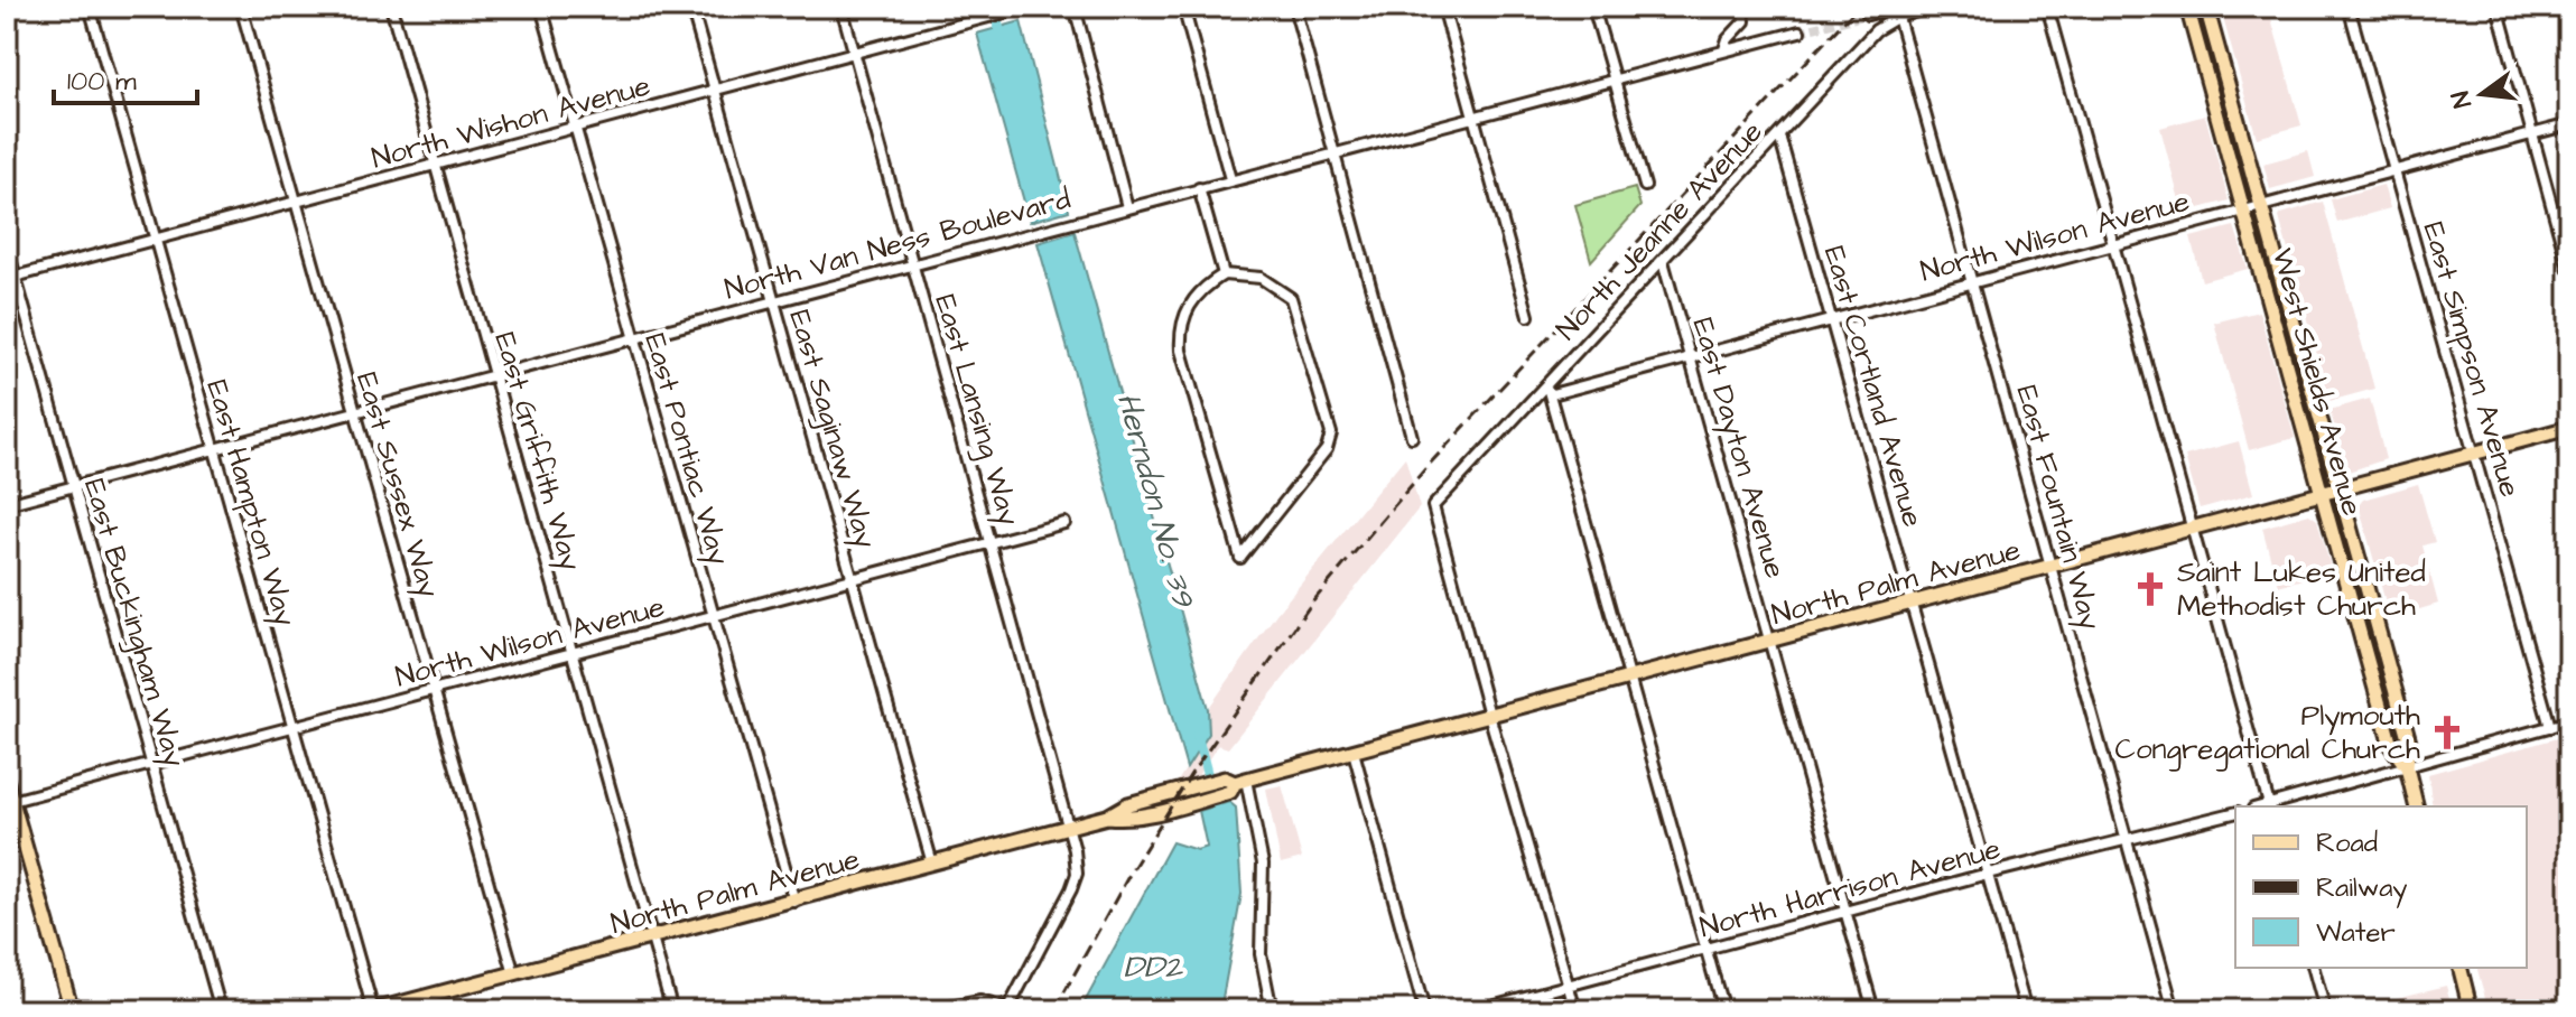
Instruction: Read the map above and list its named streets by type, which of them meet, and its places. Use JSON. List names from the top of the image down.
{
  "streets": {
    "main road": ["West Shields Avenue", "North Palm Avenue"],
    "street": [
      "North Wishon Avenue",
      "North Jeanne Avenue",
      "North Wilson Avenue",
      "North Van Ness Boulevard",
      "East Simpson Avenue",
      "East Cortland Avenue",
      "East Lansing Way",
      "East Saginaw Way",
      "East Dayton Avenue",
      "East Pontiac Way",
      "East Griffith Way",
      "East Sussex Way",
      "East Hampton Way",
      "East Fountain Way",
      "East Buckingham Way",
      "North Harrison Avenue"
    ]
  },
  "crossings": [
    ["North Wishon Avenue", "East Lansing Way"],
    ["North Wishon Avenue", "East Saginaw Way"],
    ["North Wishon Avenue", "East Pontiac Way"],
    ["North Wishon Avenue", "East Griffith Way"],
    ["North Wishon Avenue", "East Sussex Way"],
    ["North Wishon Avenue", "East Hampton Way"],
    ["North Wishon Avenue", "East Buckingham Way"],
    ["North Jeanne Avenue", "North Wilson Avenue"],
    ["North Jeanne Avenue", "East Cortland Avenue"],
    ["North Jeanne Avenue", "East Dayton Avenue"],
    ["North Jeanne Avenue", "East Fountain Way"],
    ["North Jeanne Avenue", "North Palm Avenue"],
    ["North Wilson Avenue", "East Simpson Avenue"],
    ["North Wilson Avenue", "West Shields Avenue"],
    ["North Wilson Avenue", "East Cortland Avenue"],
    ["North Wilson Avenue", "East Lansing Way"],
    ["North Wilson Avenue", "East Saginaw Way"],
    ["North Wilson Avenue", "East Dayton Avenue"],
    ["North Wilson Avenue", "East Pontiac Way"],
    ["North Wilson Avenue", "East Griffith Way"],
    ["North Wilson Avenue", "East Sussex Way"],
    ["North Wilson Avenue", "East Hampton Way"],
    ["North Wilson Avenue", "East Fountain Way"],
    ["North Wilson Avenue", "East Buckingham Way"],
    ["North Van Ness Boulevard", "East Lansing Way"],
    ["North Van Ness Boulevard", "East Saginaw Way"],
    ["North Van Ness Boulevard", "East Pontiac Way"],
    ["North Van Ness Boulevard", "East Griffith Way"],
    ["North Van Ness Boulevard", "East Sussex Way"],
    ["North Van Ness Boulevard", "East Hampton Way"],
    ["North Van Ness Boulevard", "East Buckingham Way"],
    ["East Simpson Avenue", "North Palm Avenue"],
    ["West Shields Avenue", "North Palm Avenue"],
    ["East Cortland Avenue", "North Palm Avenue"],
    ["East Cortland Avenue", "North Harrison Avenue"],
    ["East Lansing Way", "North Palm Avenue"],
    ["East Saginaw Way", "North Palm Avenue"],
    ["East Dayton Avenue", "North Palm Avenue"],
    ["East Dayton Avenue", "North Harrison Avenue"],
    ["East Pontiac Way", "North Palm Avenue"],
    ["East Griffith Way", "North Palm Avenue"],
    ["East Sussex Way", "North Palm Avenue"],
    ["East Hampton Way", "North Palm Avenue"],
    ["East Fountain Way", "North Palm Avenue"],
    ["East Fountain Way", "North Harrison Avenue"]
  ],
  "water": ["Herndon No. 39", "DD2"],
  "places": {
    "church": ["Saint Lukes United Methodist Church", "Plymouth Congregational Church"]
  },
  "legend": ["Road", "Railway", "Water"],
  "scale_bar": "100 m",
  "north": "left"
}
